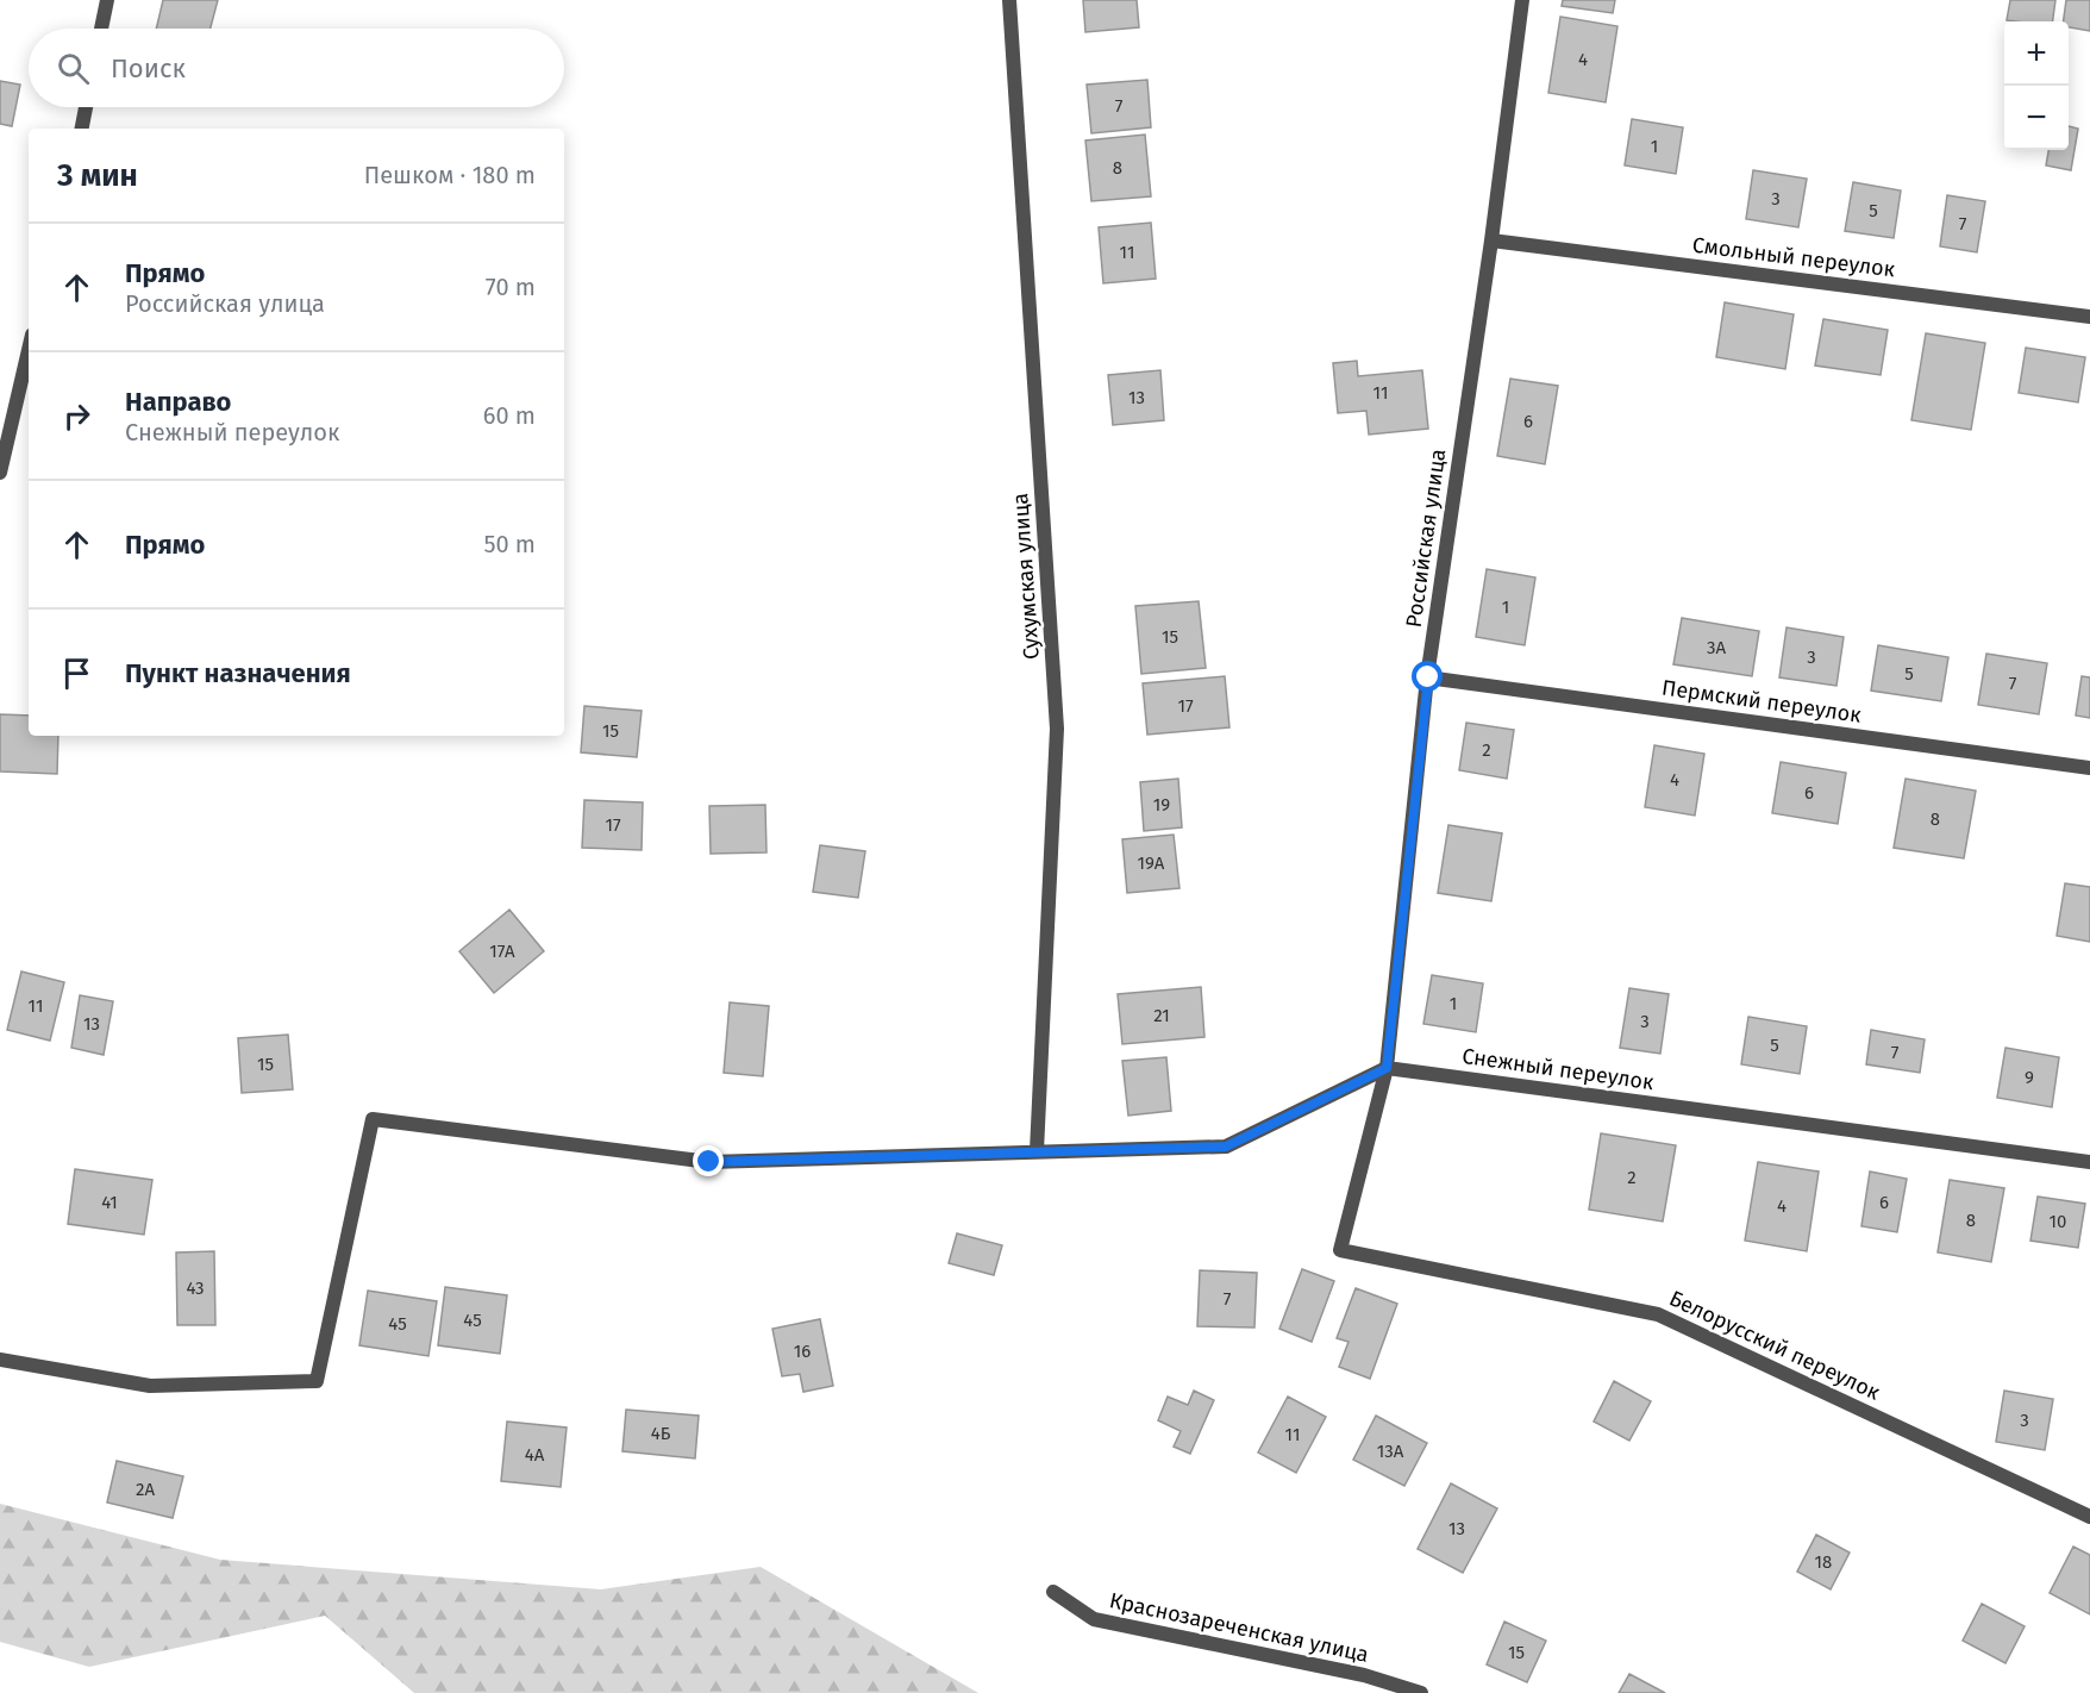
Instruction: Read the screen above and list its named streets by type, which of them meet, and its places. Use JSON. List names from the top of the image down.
{
  "streets": {
    "street": [
      "Смольный переулок",
      "Российская улица",
      "Сухумская улица",
      "Пермский переулок",
      "Снежный переулок",
      "Белорусский переулок",
      "Краснозареченская улица"
    ]
  },
  "crossings": [
    ["Смольный переулок", "Российская улица"],
    ["Российская улица", "Пермский переулок"],
    ["Российская улица", "Снежный переулок"],
    ["Российская улица", "Белорусский переулок"]
  ],
  "house_numbers": [
    "4",
    "7",
    "1",
    "8",
    "3",
    "5",
    "7",
    "11",
    "11",
    "13",
    "6",
    "1",
    "15",
    "3А",
    "3",
    "5",
    "7",
    "17",
    "15",
    "2",
    "4",
    "6",
    "19",
    "8",
    "17",
    "19А",
    "17А",
    "1",
    "11",
    "21",
    "3",
    "13",
    "5",
    "7",
    "15",
    "9",
    "2",
    "41",
    "6",
    "4",
    "8",
    "10",
    "43",
    "7",
    "45",
    "45",
    "16",
    "3",
    "4Б",
    "11",
    "13А",
    "4А",
    "2А",
    "13",
    "18",
    "15"
  ],
  "page": {
    "map_buttons": ["+", "−"],
    "search": "Поиск",
    "heading": ["3 мин", "Пешком · 180 m"],
    "list": [
      ["Прямо", "Российская улица", "70 m"],
      ["Направо", "Снежный переулок", "60 m"],
      ["Прямо", "50 m"],
      "Пункт назначения"
    ]
  }
}
